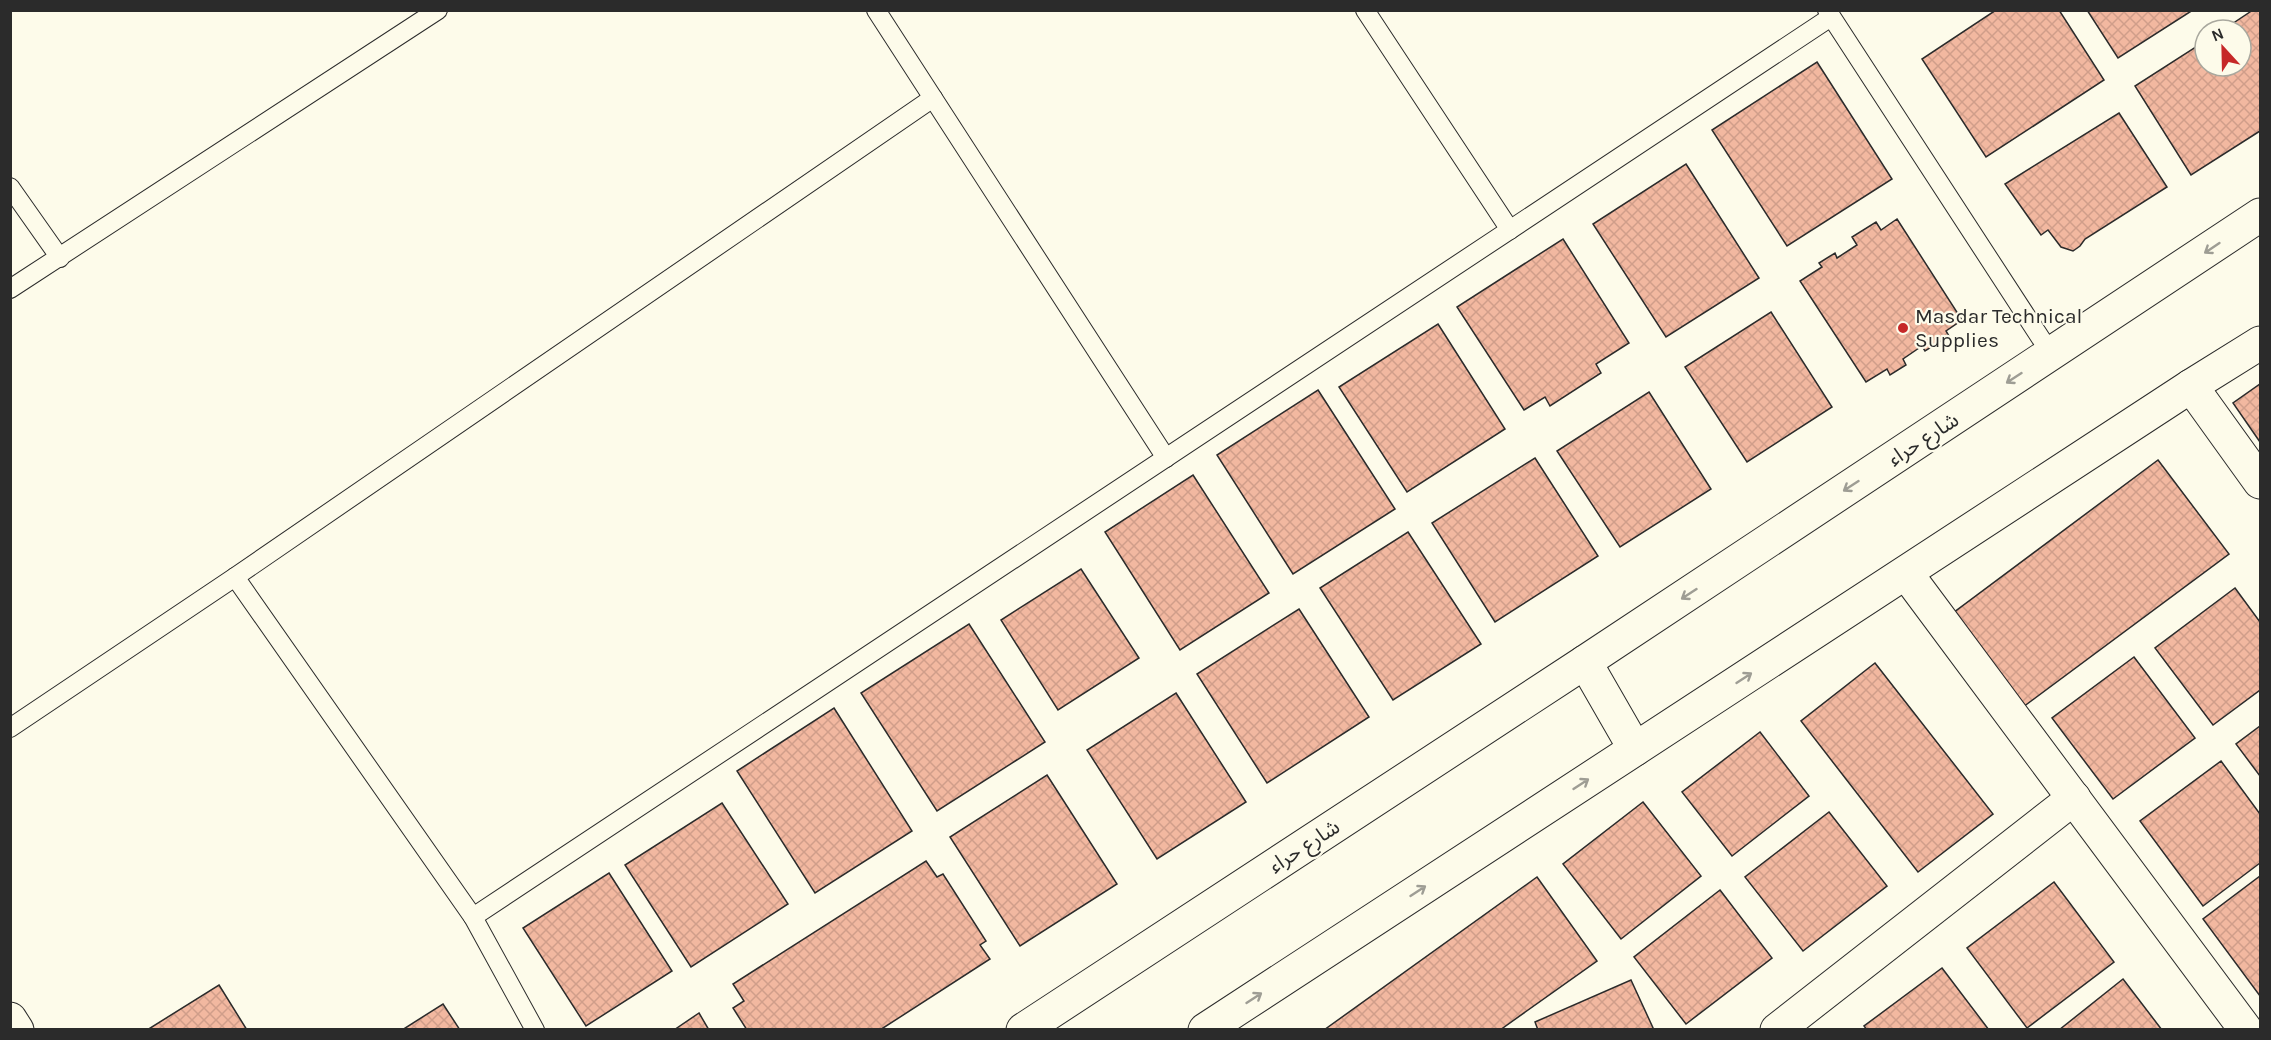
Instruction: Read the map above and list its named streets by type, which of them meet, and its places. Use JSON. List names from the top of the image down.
{
  "streets": {
    "main road": ["شارع حراء"]
  },
  "places": ["Masdar Technical Supplies"],
  "north": "top"
}
